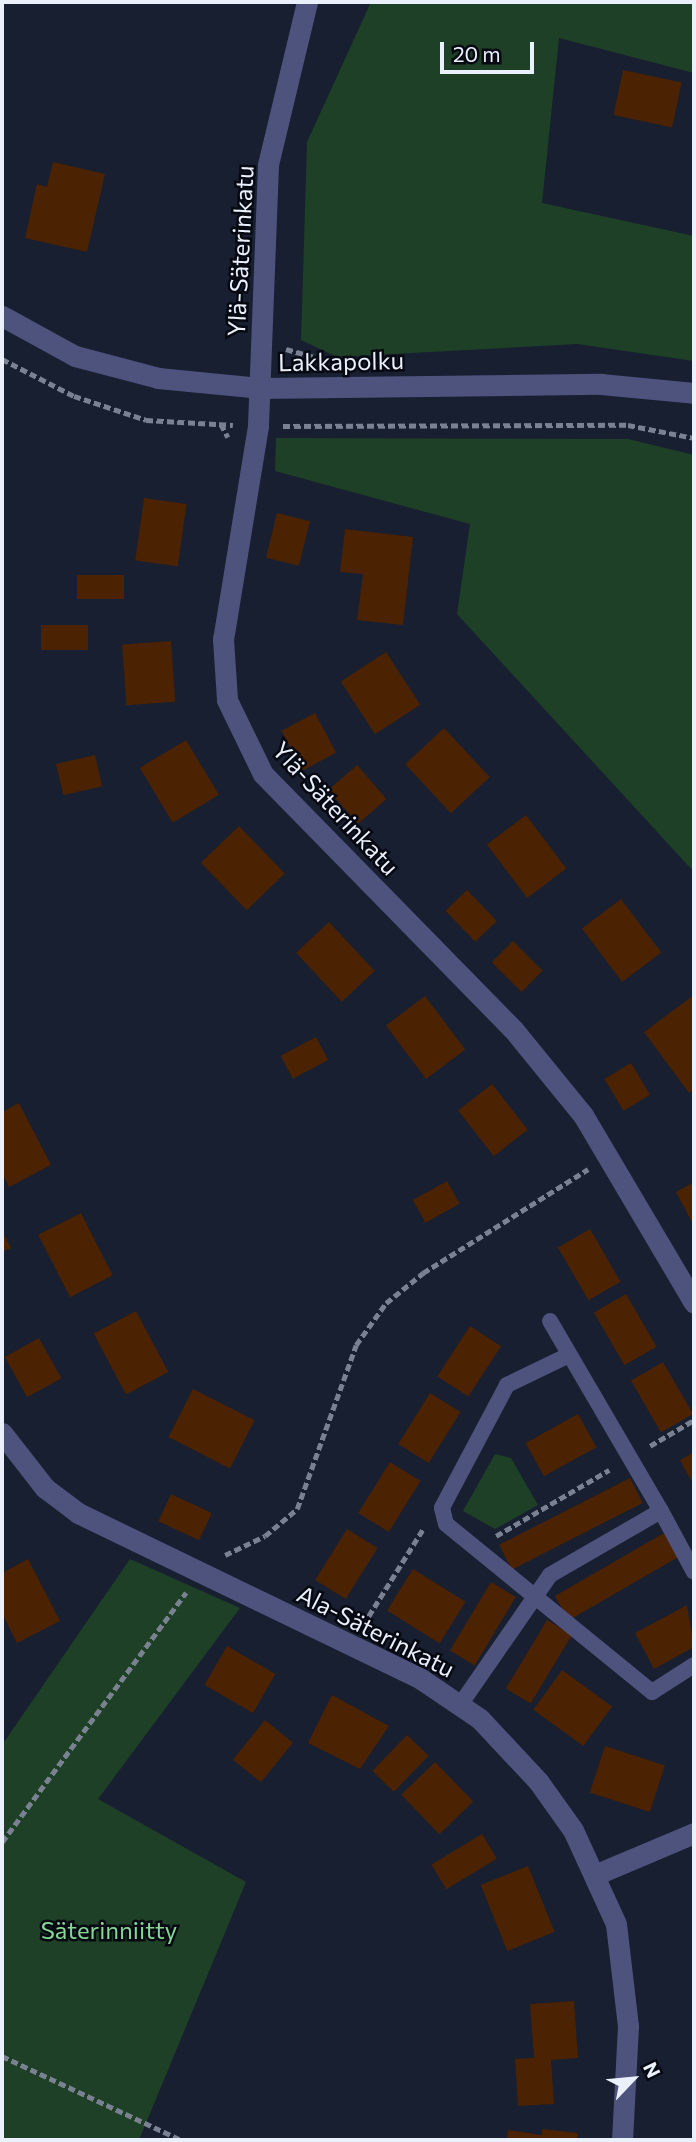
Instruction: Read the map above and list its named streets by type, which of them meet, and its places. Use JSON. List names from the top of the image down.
{
  "streets": {
    "street": ["Ylä-Säterinkatu", "Lakkapolku", "Ala-Säterinkatu"]
  },
  "crossings": [
    ["Ylä-Säterinkatu", "Lakkapolku"]
  ],
  "parks": ["Säterinniitty"],
  "scale_bar": "20 m",
  "north": "top right"
}
